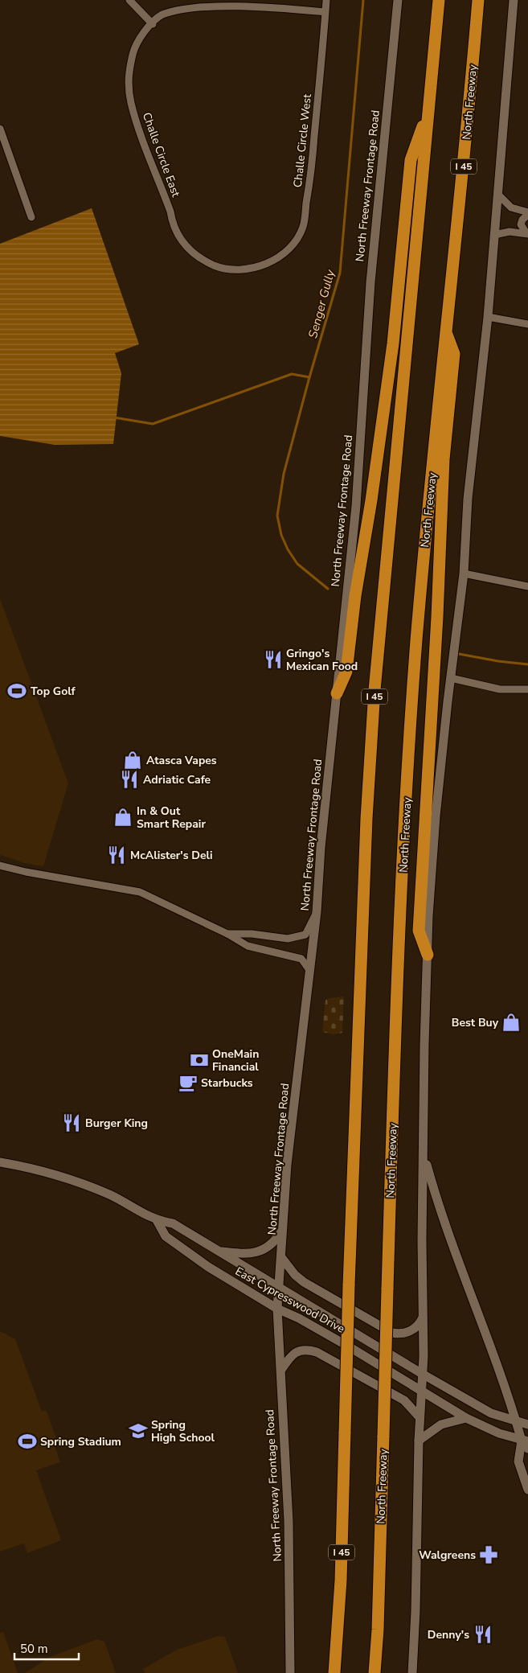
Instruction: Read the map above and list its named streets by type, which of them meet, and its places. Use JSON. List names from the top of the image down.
{
  "streets": {
    "highway": ["North Freeway", "I 45"],
    "main road": ["North Freeway Frontage Road", "East Cypresswood Drive"],
    "street": ["Challe Circle West", "Challe Circle East"]
  },
  "crossings": [
    ["Challe Circle West", "Challe Circle East"],
    ["North Freeway Frontage Road", "East Cypresswood Drive"]
  ],
  "water": ["Senger Gully"],
  "places": {
    "restaurant": [
      "Gringo's Mexican Food",
      "Adriatic Cafe",
      "McAlister's Deli",
      "Burger King",
      "Denny's"
    ],
    "sports": ["Top Golf", "Spring Stadium"],
    "shop": ["Atasca Vapes", "In & Out Smart Repair", "Best Buy"],
    "bank": ["OneMain Financial"],
    "cafe": ["Starbucks"],
    "school or university": ["Spring High School"],
    "pharmacy": ["Walgreens"]
  },
  "scale_bar": "50 m"
}
